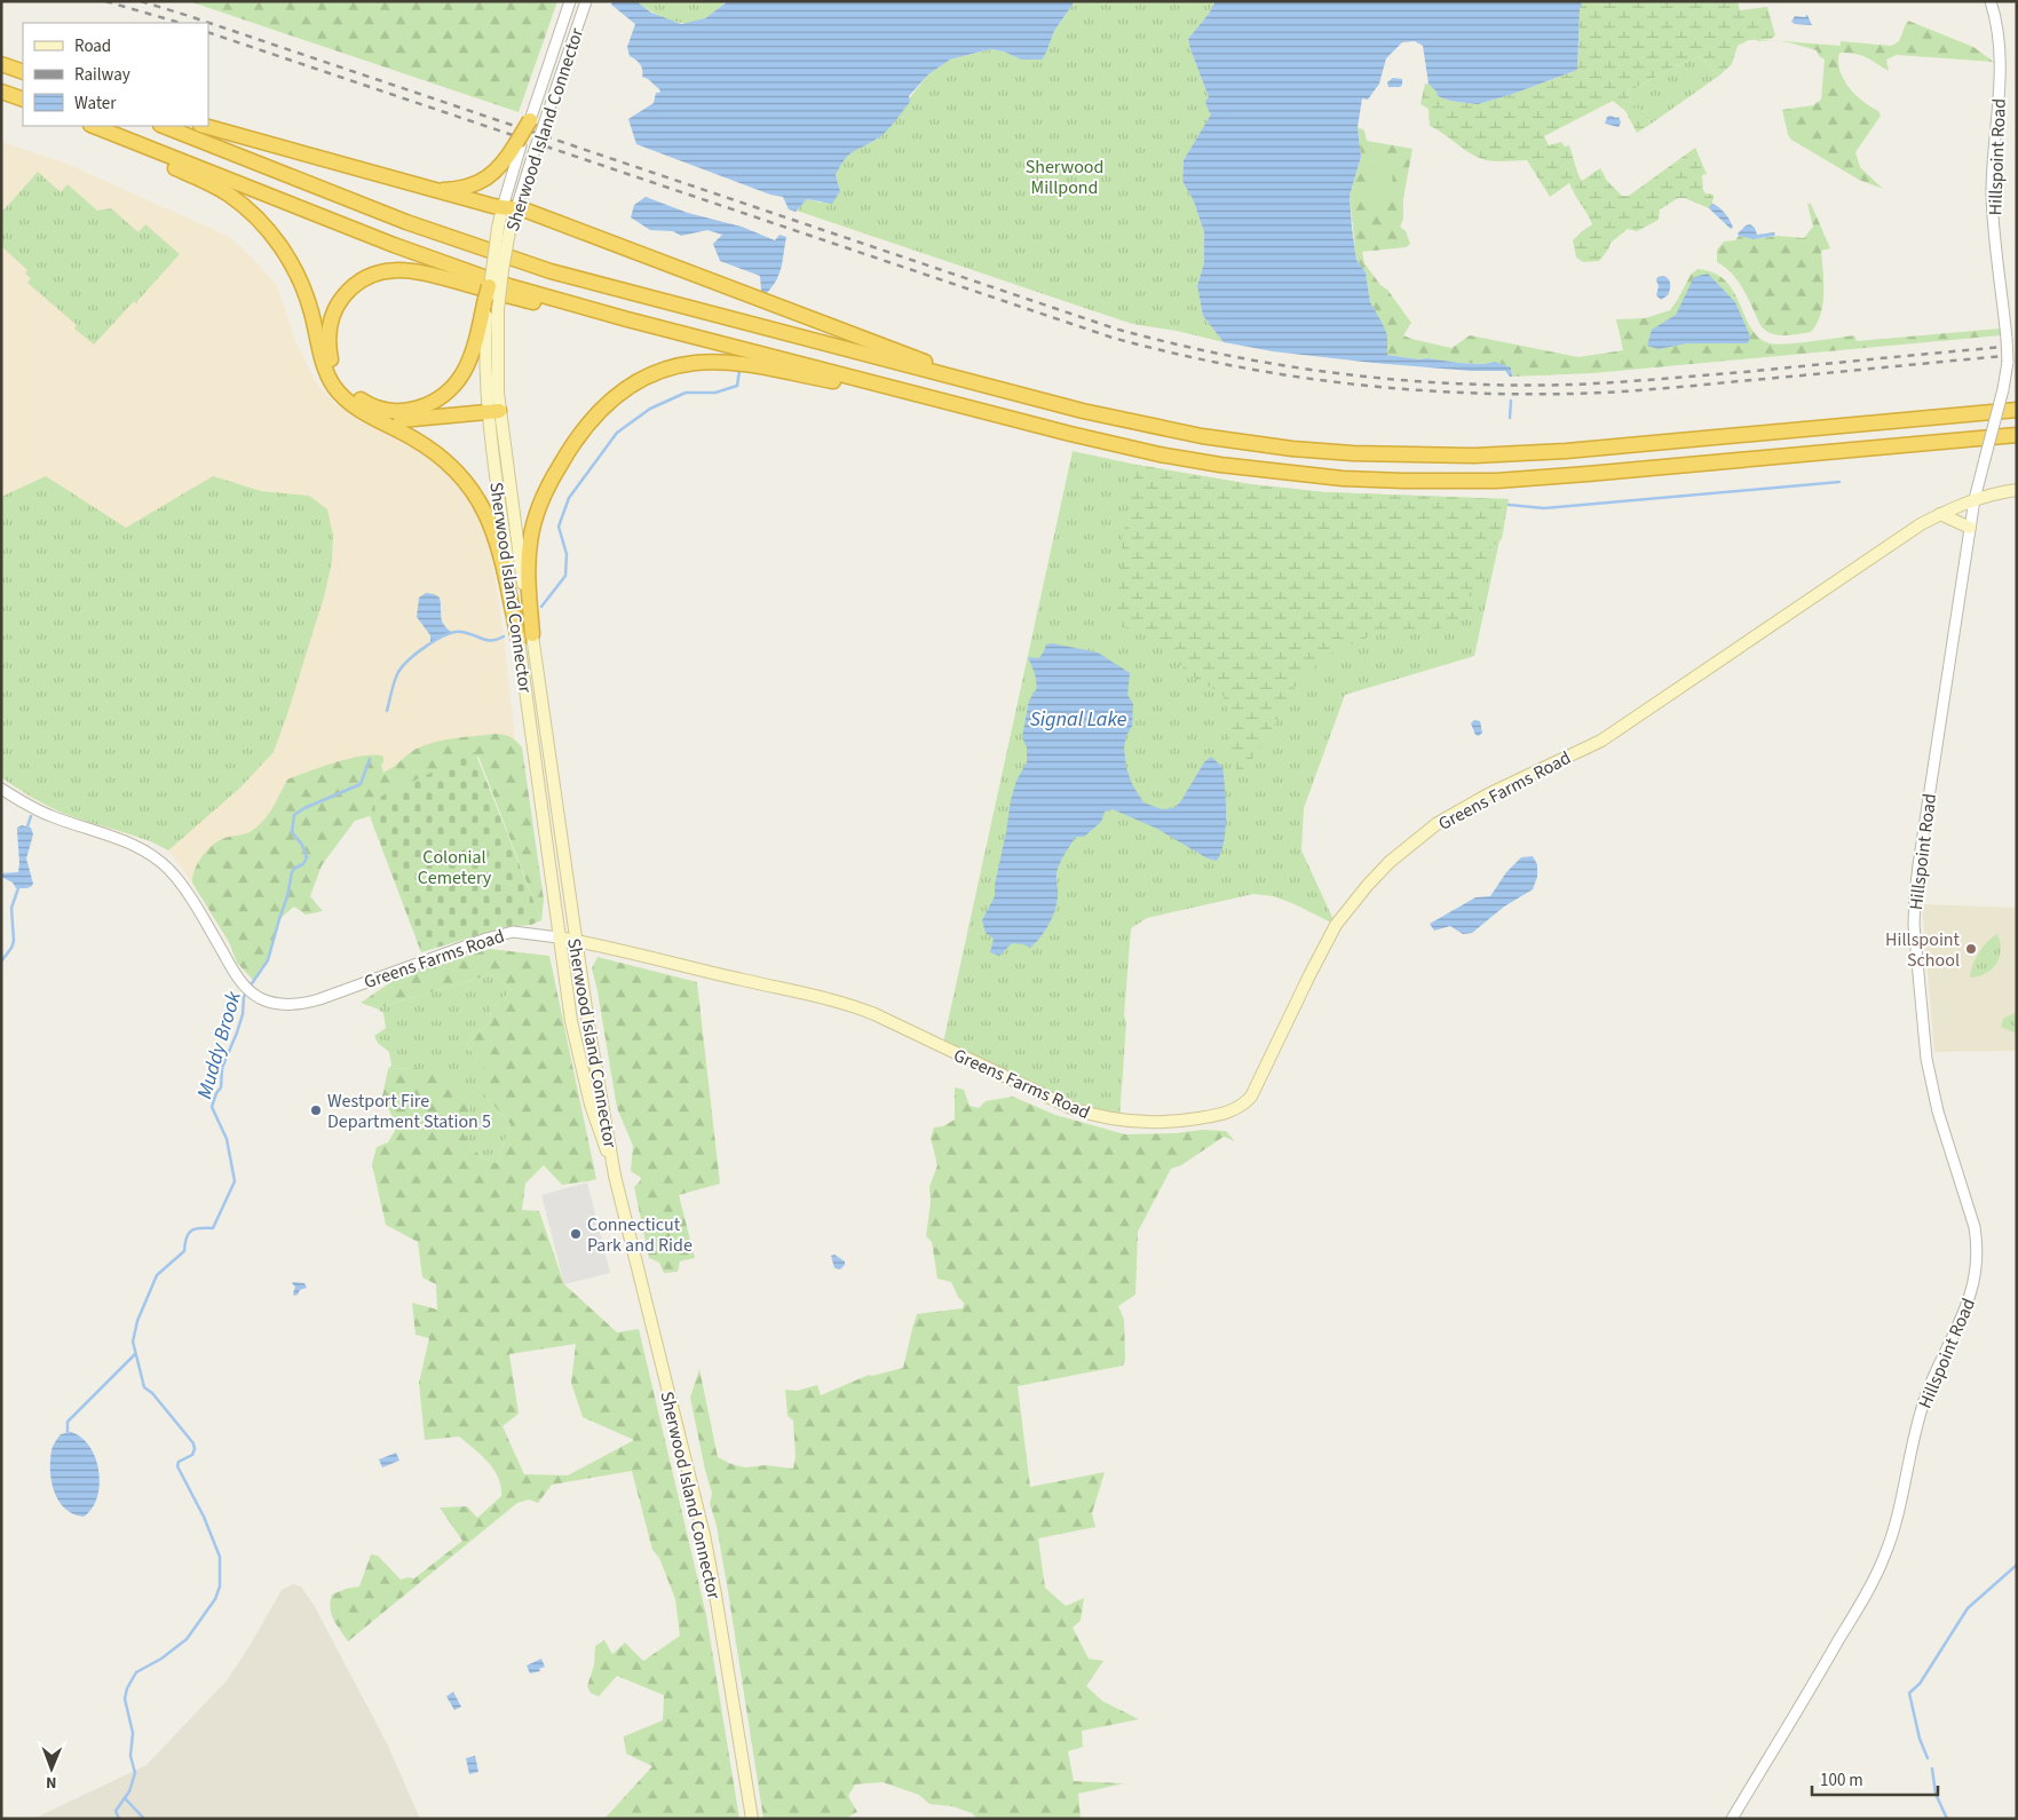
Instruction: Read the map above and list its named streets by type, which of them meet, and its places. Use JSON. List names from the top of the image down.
{
  "streets": {
    "main road": ["Sherwood Island Connector", "Greens Farms Road"],
    "street": ["Hillspoint Road"]
  },
  "crossings": [
    ["Sherwood Island Connector", "Greens Farms Road"],
    ["Hillspoint Road", "Greens Farms Road"]
  ],
  "water": ["Signal Lake", "Muddy Brook"],
  "parks": ["Sherwood Millpond", "Colonial Cemetery"],
  "places": ["Hillspoint School", "Westport Fire Department Station 5", "Connecticut Park and Ride"],
  "legend": ["Road", "Railway", "Water"],
  "scale_bar": "100 m",
  "north": "bottom"
}
